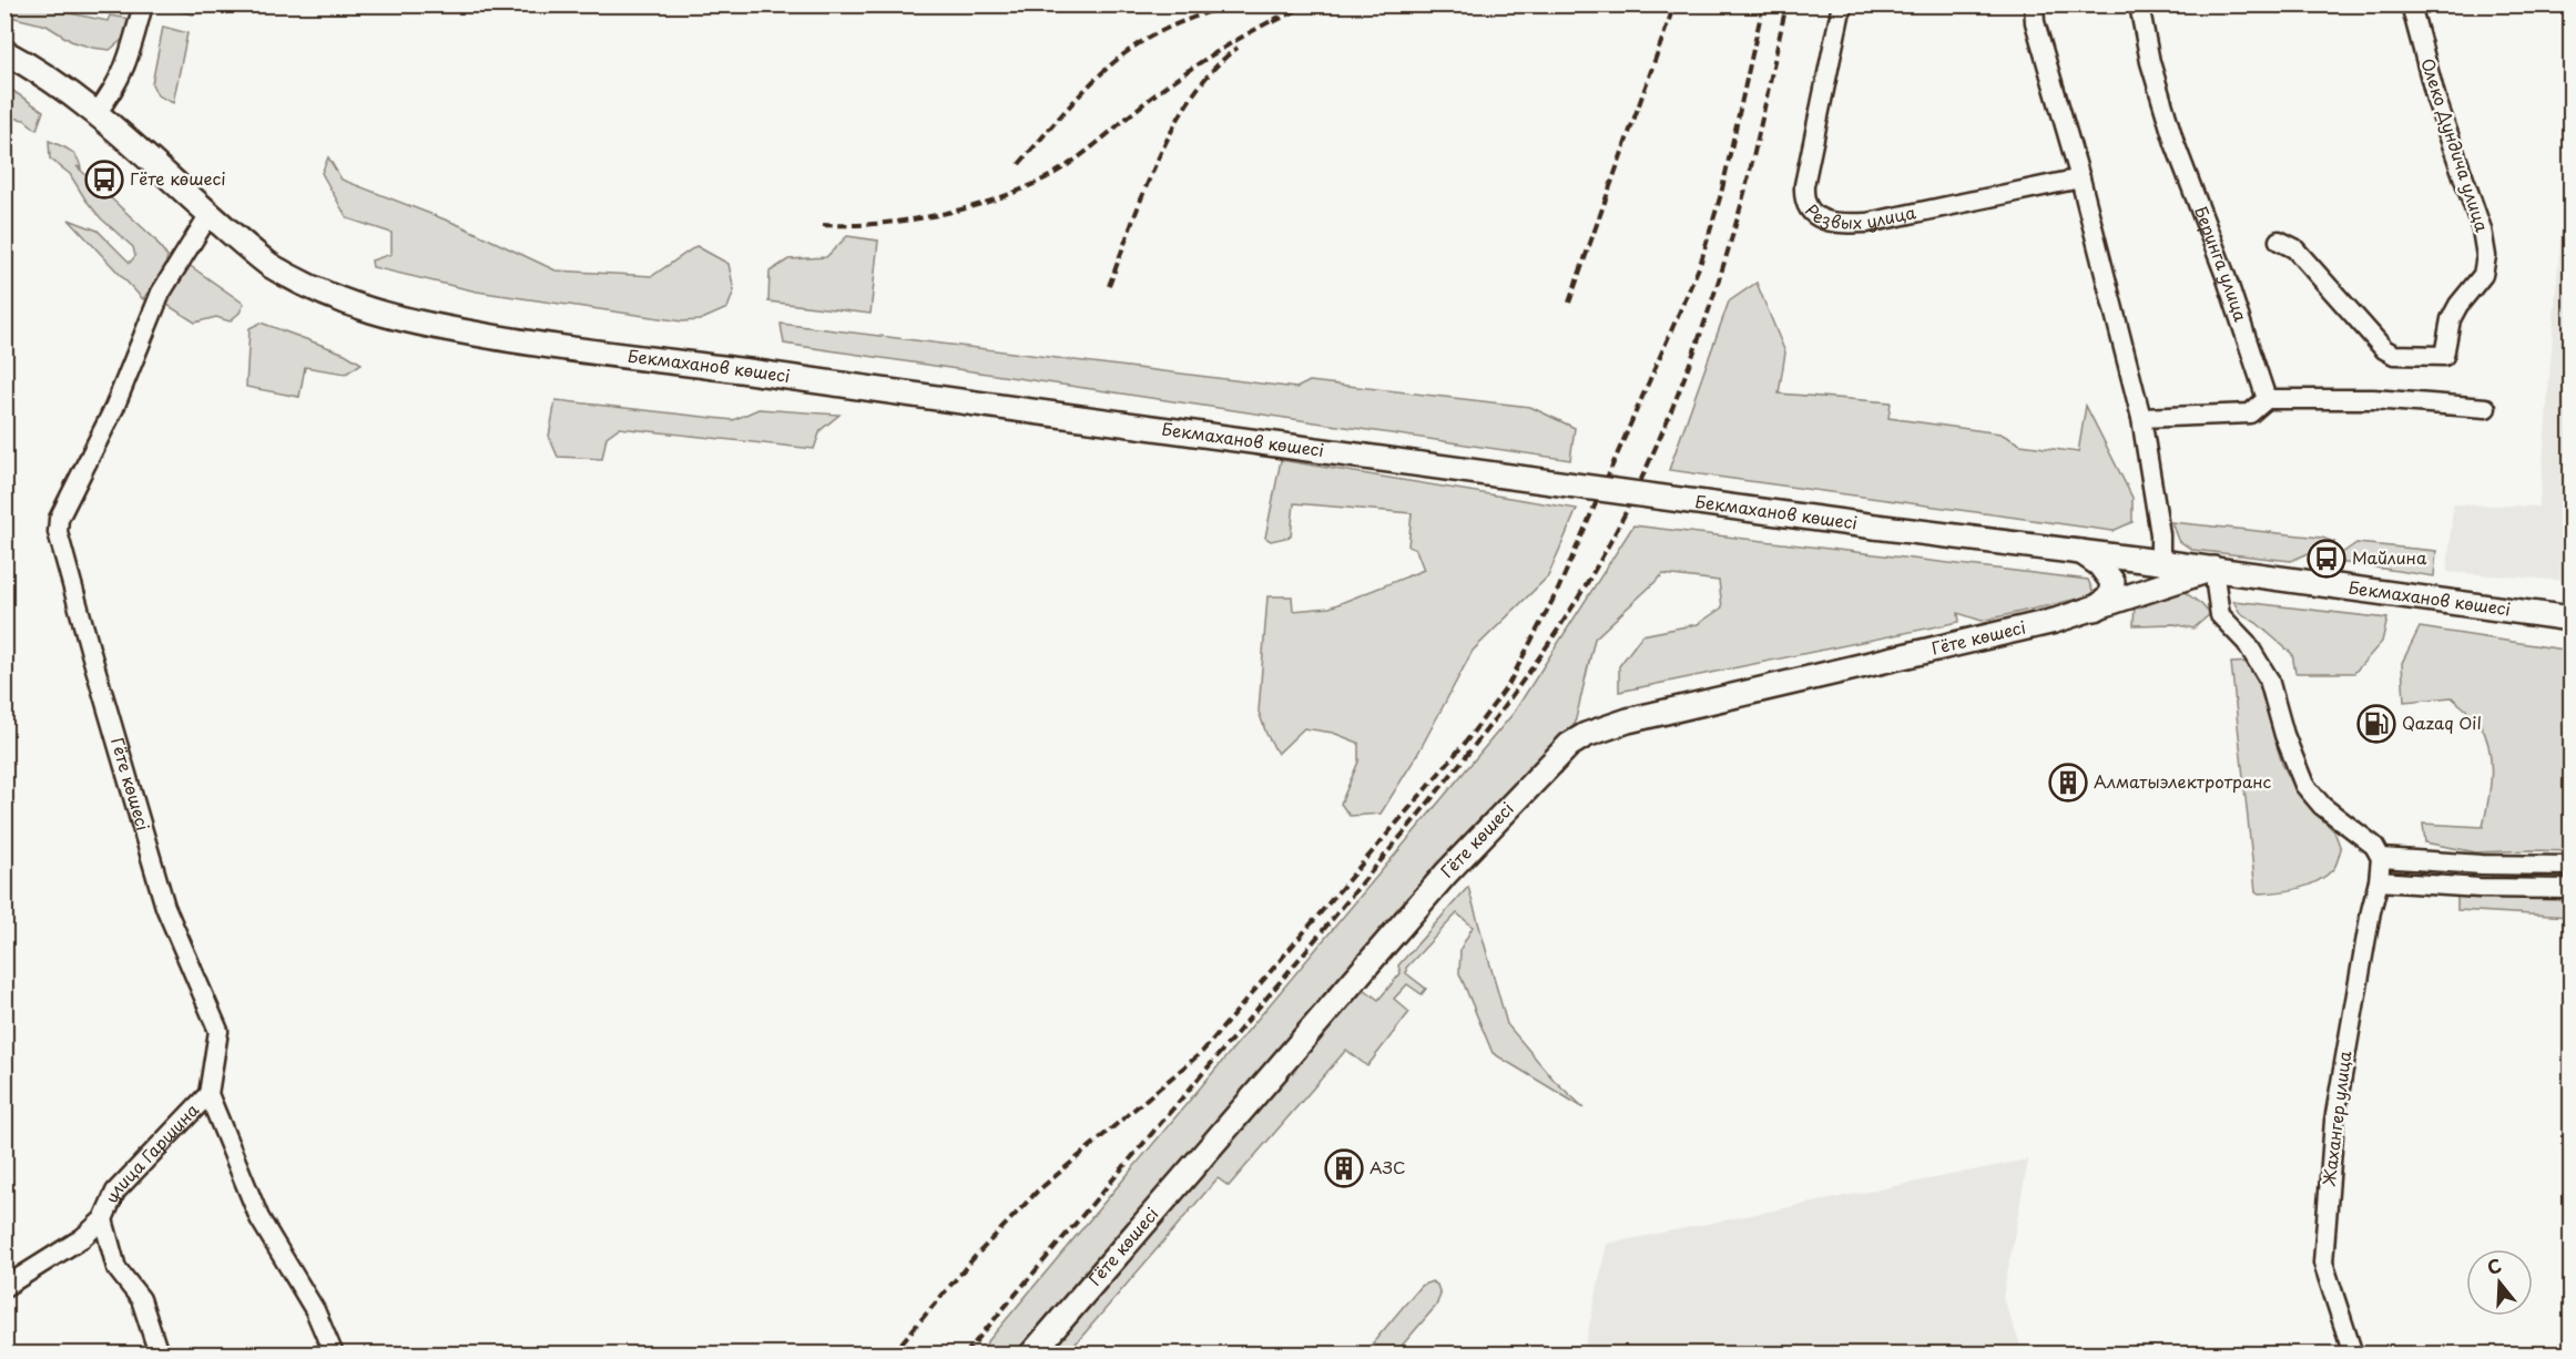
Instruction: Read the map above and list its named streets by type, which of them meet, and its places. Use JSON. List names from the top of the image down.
{
  "streets": {
    "main road": ["Бекмаханов көшесі", "Гёте көшесі"],
    "street": [
      "Олеко Дундича улица",
      "Резвых улица",
      "Беринга улица",
      "Жахангер улица",
      "улица Гаршина"
    ]
  },
  "crossings": [
    ["Бекмаханов көшесі", "Гёте көшесі"],
    ["Гёте көшесі", "улица Гаршина"]
  ],
  "places": {
    "bus stop": ["Гёте көшесі", "Майлина"],
    "fuel station": ["Qazaq Oil"],
    "building": ["Алматыэлектротранс", "АЗС"]
  },
  "north": "top"
}
